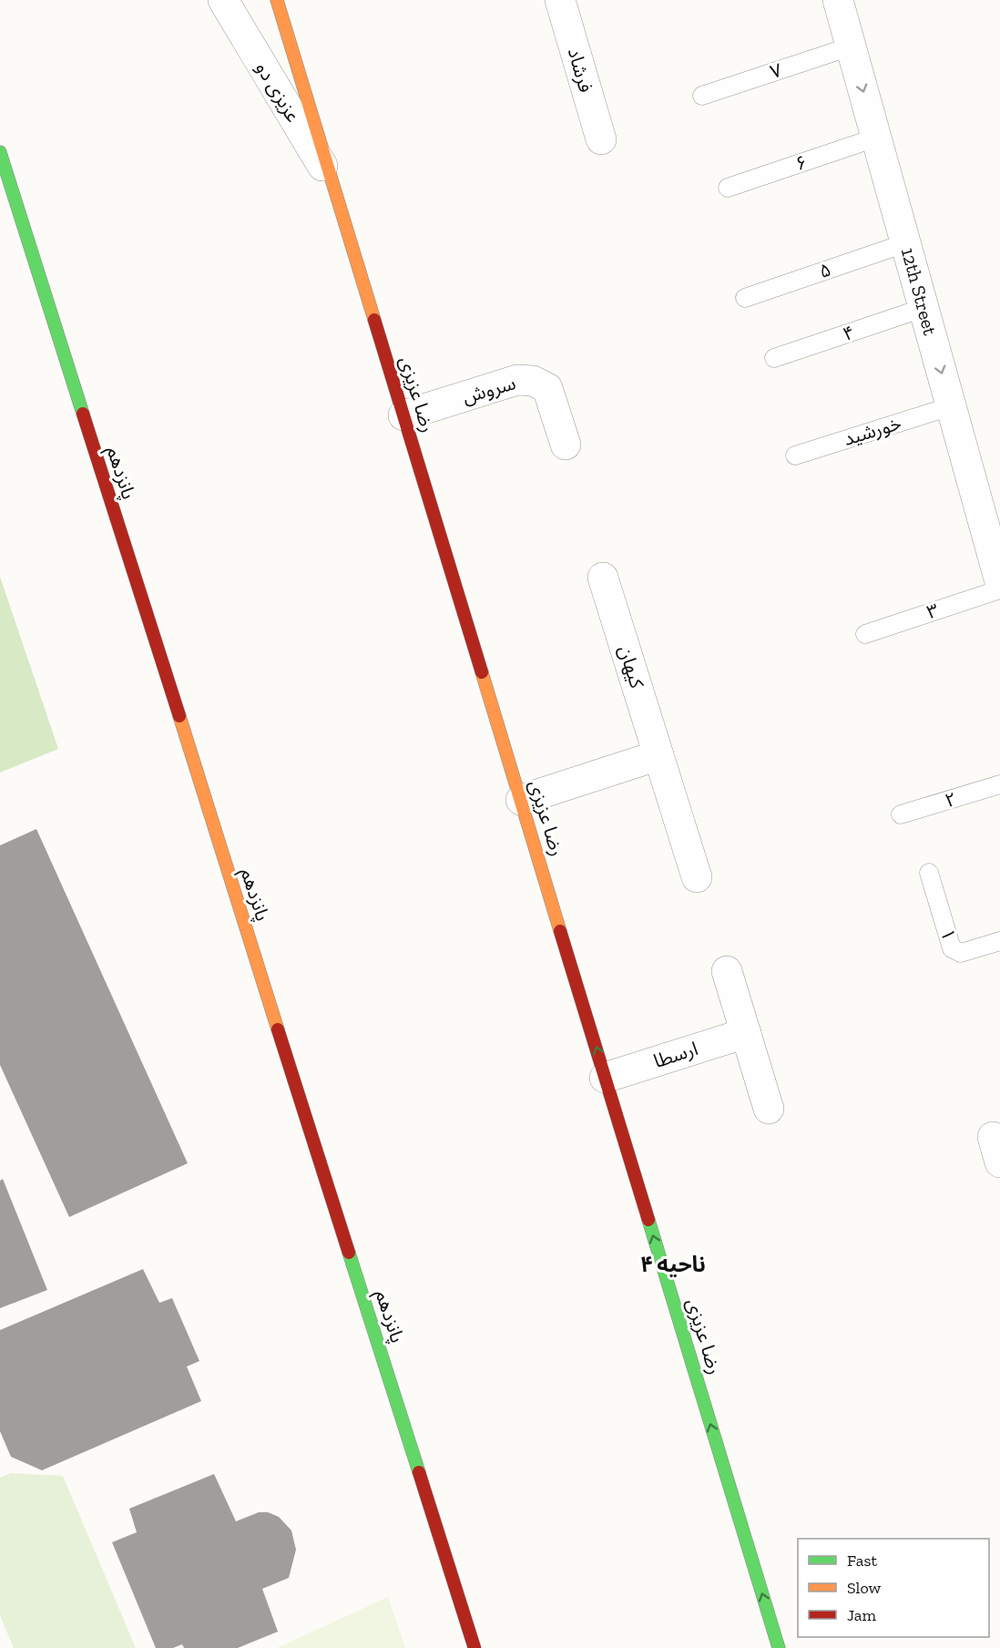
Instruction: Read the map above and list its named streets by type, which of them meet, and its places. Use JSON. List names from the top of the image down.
{
  "streets": {
    "street": [
      "فرشاد",
      "عزیزی دو",
      "12th Street",
      "سروش",
      "رضا عزیزی",
      "پانزدهم",
      "کیهان",
      "ارسطا"
    ],
    "lane": [
      "۷",
      "۶",
      "۵",
      "۴",
      "خورشید",
      "۳",
      "۲",
      "۱"
    ]
  },
  "crossings": [
    ["۷", "12th Street"],
    ["عزیزی دو", "رضا عزیزی"],
    ["۶", "12th Street"],
    ["۵", "12th Street"],
    ["12th Street", "۴"],
    ["12th Street", "خورشید"],
    ["سروش", "رضا عزیزی"],
    ["رضا عزیزی", "ارسطا"]
  ],
  "one_way": ["رضا عزیزی"],
  "districts": ["ناحیه ۴"],
  "legend": ["Fast", "Slow", "Jam"]
}
